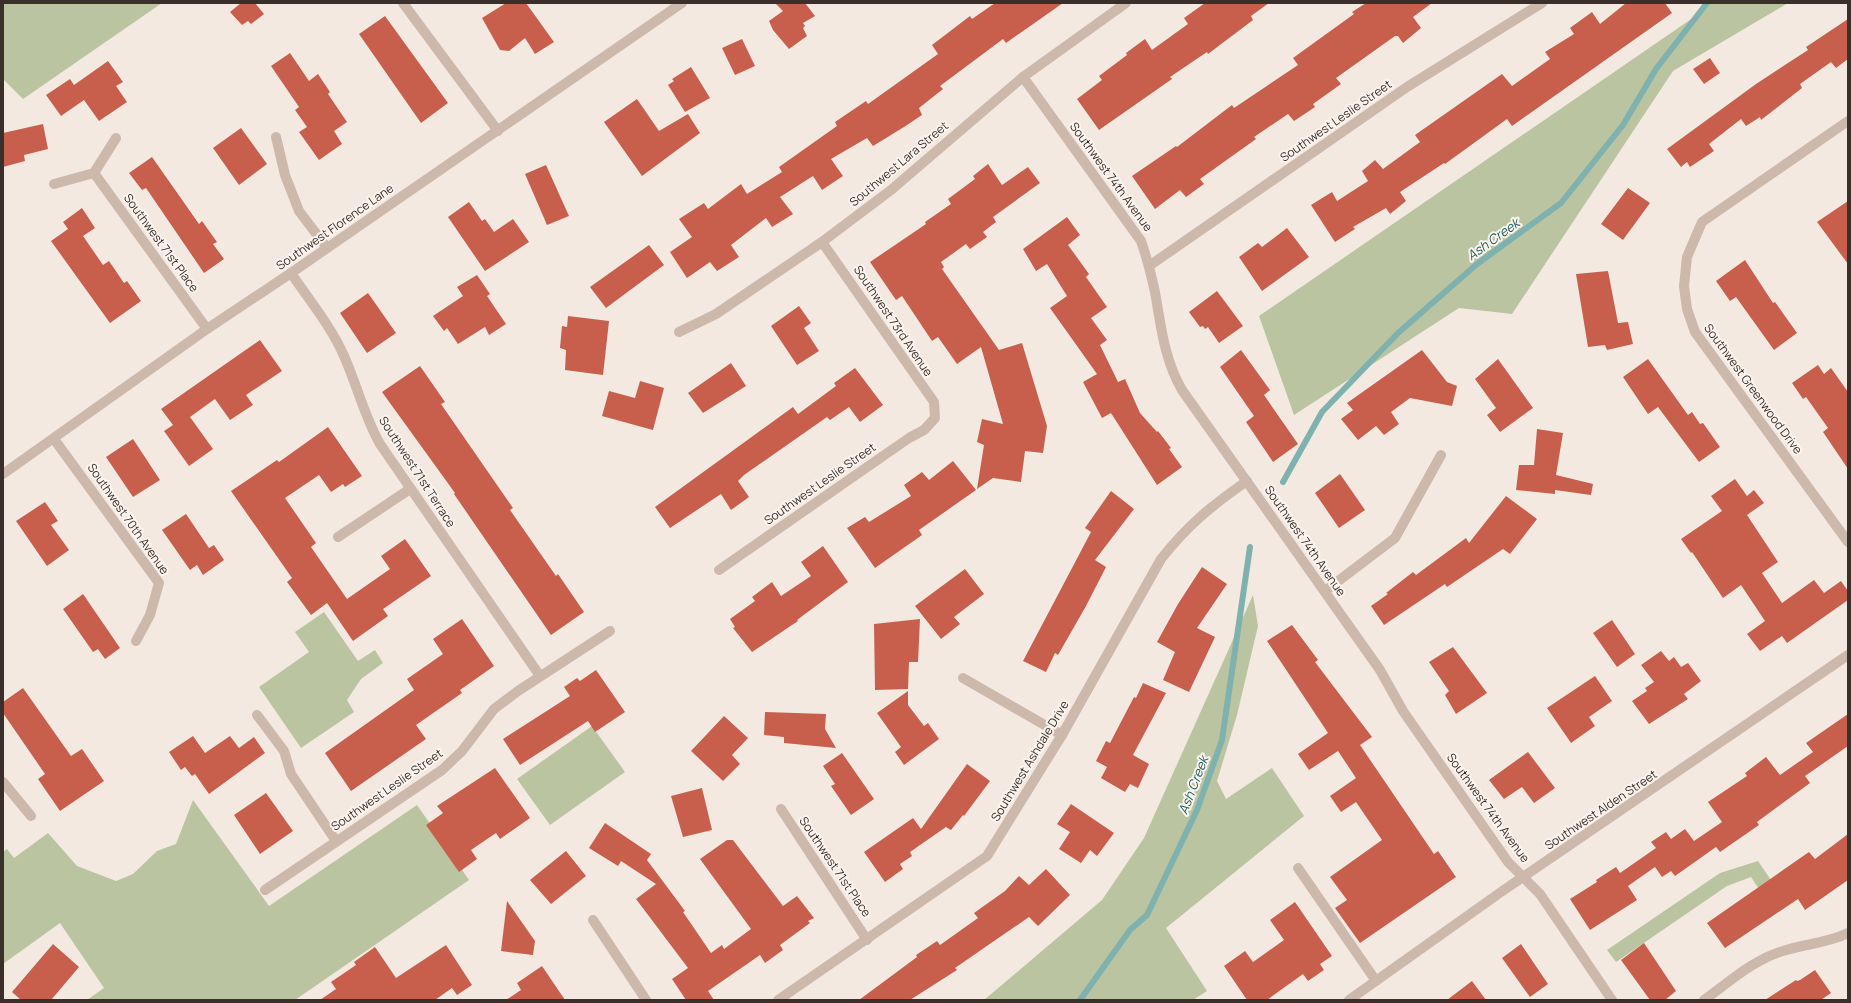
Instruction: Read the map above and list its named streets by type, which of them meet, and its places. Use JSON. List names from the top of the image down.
{
  "streets": {
    "street": [
      "Southwest Leslie Street",
      "Southwest Lara Street",
      "Southwest 74th Avenue",
      "Southwest Florence Lane",
      "Southwest 71st Place",
      "Southwest 73rd Avenue",
      "Southwest Greenwood Drive",
      "Southwest 71st Terrace",
      "Southwest 70th Avenue",
      "Southwest Ashdale Drive",
      "Southwest Alden Street"
    ]
  },
  "crossings": [
    ["Southwest Leslie Street", "Southwest 74th Avenue"],
    ["Southwest Leslie Street", "Southwest 73rd Avenue"],
    ["Southwest Leslie Street", "Southwest 71st Terrace"],
    ["Southwest Lara Street", "Southwest 74th Avenue"],
    ["Southwest Lara Street", "Southwest 73rd Avenue"],
    ["Southwest 74th Avenue", "Southwest Ashdale Drive"],
    ["Southwest 74th Avenue", "Southwest Alden Street"],
    ["Southwest Florence Lane", "Southwest 71st Place"],
    ["Southwest Florence Lane", "Southwest 71st Terrace"],
    ["Southwest Florence Lane", "Southwest 70th Avenue"],
    ["Southwest 71st Place", "Southwest Ashdale Drive"]
  ],
  "water": ["Ash Creek"]
}
